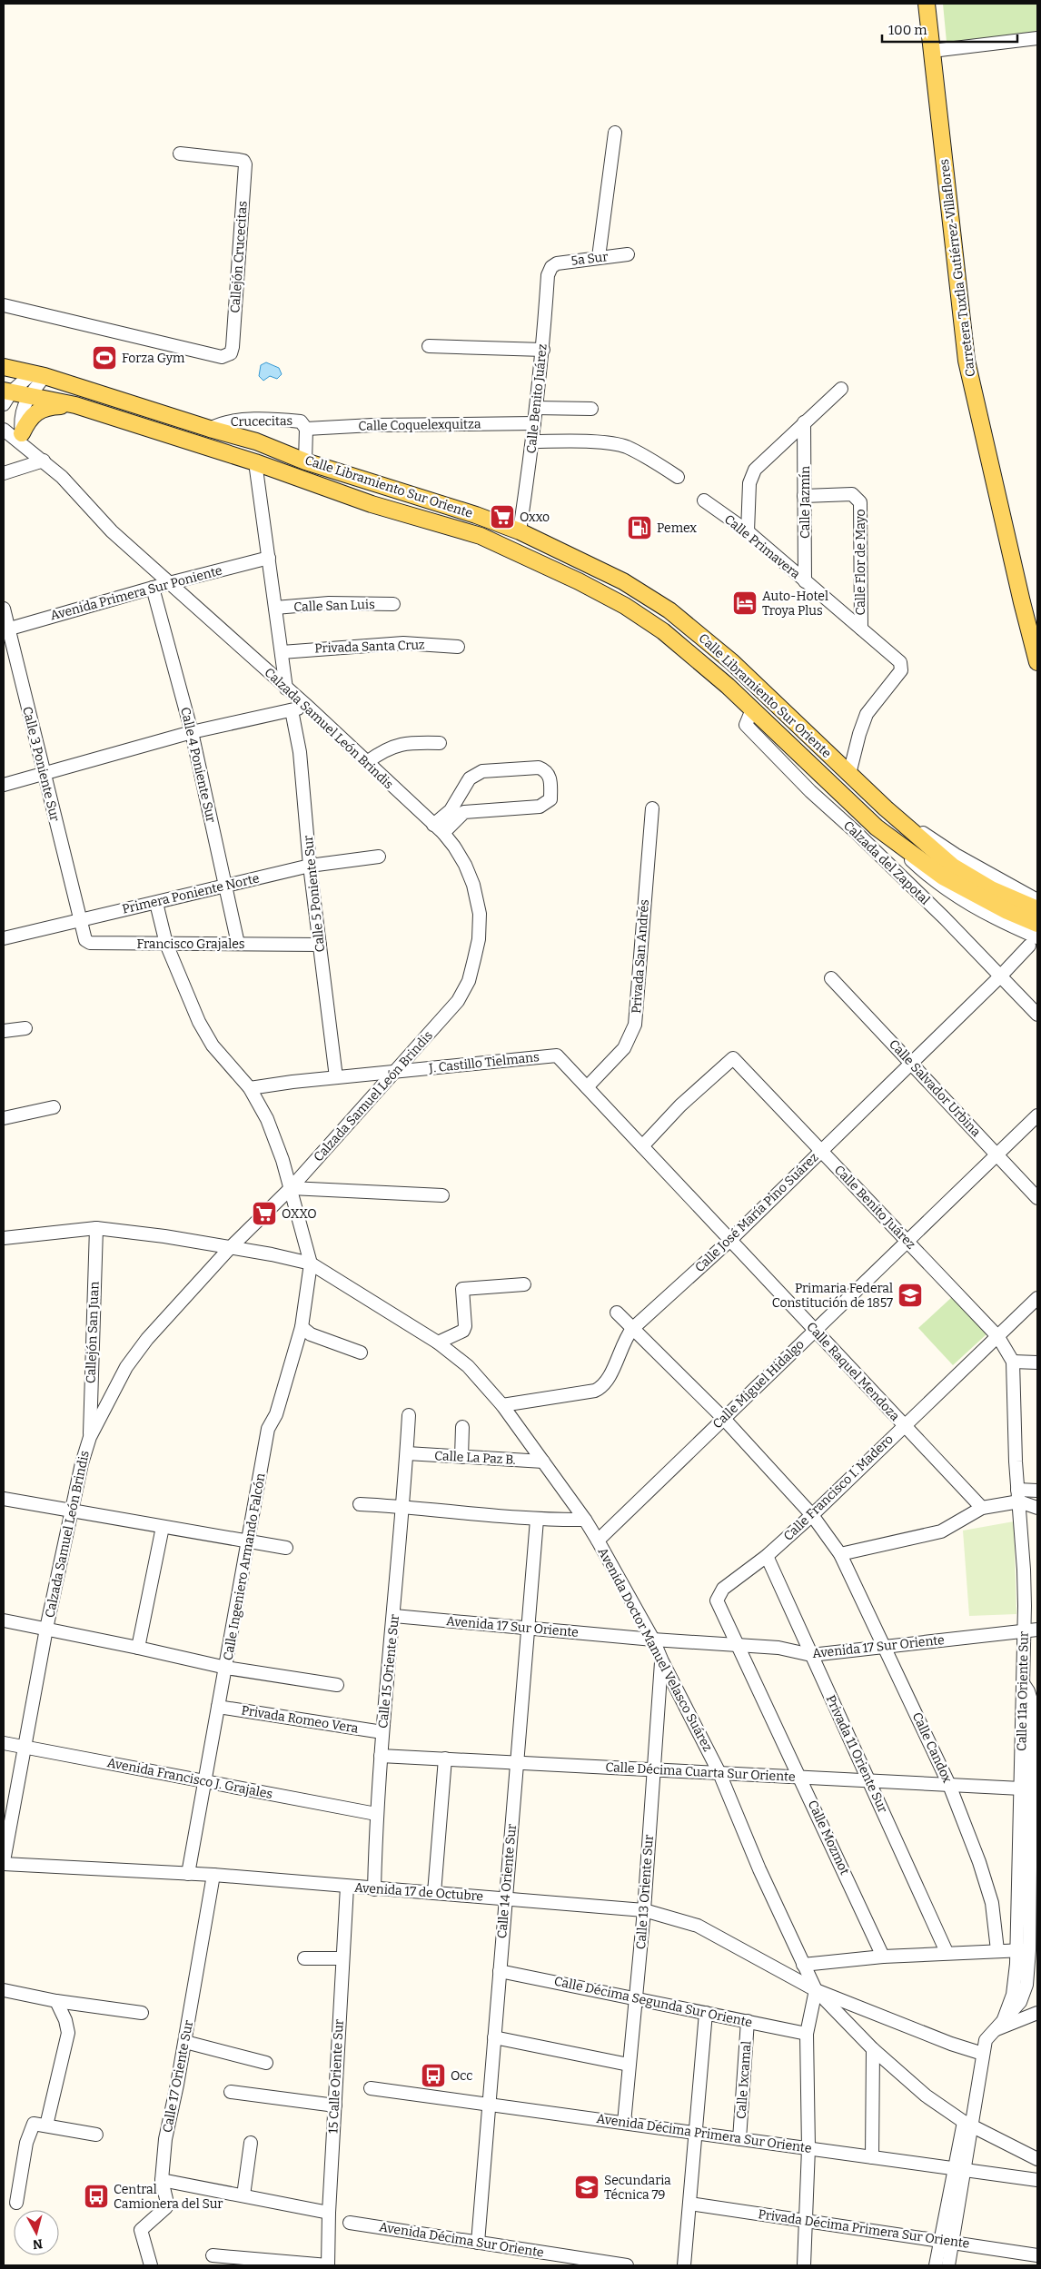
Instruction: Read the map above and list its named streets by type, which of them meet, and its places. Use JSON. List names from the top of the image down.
{
  "streets": {
    "main road": ["Carretera Tuxtla Gutiérrez-Villaflores", "Calle Libramiento Sur Oriente"],
    "street": [
      "Callejón Crucecitas",
      "5a Sur",
      "Calle Benito Juárez",
      "Crucecitas",
      "Calle Coquelexquitza",
      "Calle Jazmín",
      "Calle Primavera",
      "Calle Flor de Mayo",
      "Avenida Primera Sur Poniente",
      "Calle San Luis",
      "Privada Santa Cruz",
      "Calzada Samuel León Brindis",
      "Calle 3 Poniente Sur",
      "Calle 4 Poniente Sur",
      "Calzada del Zapotal",
      "Primera Poniente Norte",
      "Calle 5 Poniente Sur",
      "Francisco Grajales",
      "Privada San Andrés",
      "J. Castillo Tielmans",
      "Calle Salvador Urbina",
      "Calle José María Pino Suárez",
      "Callejón San Juan",
      "Calle Raquel Mendoza",
      "Calle Miguel Hidalgo",
      "Calle La Paz B.",
      "Calle Francisco I. Madero",
      "Calle Ingeniero Armando Falcón",
      "Avenida 17 Sur Oriente",
      "Avenida Doctor Manuel Velasco Suárez",
      "Calle 15 Oriente Sur",
      "Calle 11a Oriente Sur",
      "Privada Romeo Vera",
      "Calle Candox",
      "Privada 11 Oriente Sur",
      "Calle Décima Cuarta Sur Oriente",
      "Avenida Francisco J. Grajales",
      "Calle Mozmot",
      "Calle 14 Oriente Sur",
      "Avenida 17 de Octubre",
      "Calle 13 Oriente Sur",
      "Calle Décima Segunda Sur Oriente",
      "Calle 17 Oriente Sur",
      "15 Calle Oriente Sur",
      "Calle Ixcamal",
      "Avenida Décima Primera Sur Oriente",
      "Privada Décima Primera Sur Oriente",
      "Avenida Décima Sur Oriente"
    ]
  },
  "crossings": [
    ["5a Sur", "Calle Benito Juárez"],
    ["Calle Benito Juárez", "Calle Coquelexquitza"],
    ["Calle Benito Juárez", "Calle Libramiento Sur Oriente"],
    ["Calle Benito Juárez", "Calle José María Pino Suárez"],
    ["Calle Benito Juárez", "Calle Raquel Mendoza"],
    ["Calle Benito Juárez", "Calle Miguel Hidalgo"],
    ["Calle Benito Juárez", "Calle Francisco I. Madero"],
    ["Calle Benito Juárez", "Calle 11a Oriente Sur"],
    ["Crucecitas", "Calle Coquelexquitza"],
    ["Crucecitas", "Calle Libramiento Sur Oriente"],
    ["Calle Libramiento Sur Oriente", "Calle Primavera"],
    ["Calle Libramiento Sur Oriente", "Calzada del Zapotal"],
    ["Calle Jazmín", "Calle Primavera"],
    ["Calle Jazmín", "Calle Flor de Mayo"],
    ["Calle Primavera", "Calle Flor de Mayo"],
    ["Avenida Primera Sur Poniente", "Calzada Samuel León Brindis"],
    ["Avenida Primera Sur Poniente", "Calle 3 Poniente Sur"],
    ["Avenida Primera Sur Poniente", "Calle 4 Poniente Sur"],
    ["Calzada Samuel León Brindis", "J. Castillo Tielmans"],
    ["Calzada Samuel León Brindis", "Callejón San Juan"],
    ["Calzada Samuel León Brindis", "Avenida Doctor Manuel Velasco Suárez"],
    ["Calzada Samuel León Brindis", "Avenida Francisco J. Grajales"],
    ["Calzada Samuel León Brindis", "Avenida 17 de Octubre"],
    ["Calle 3 Poniente Sur", "Primera Poniente Norte"],
    ["Calle 3 Poniente Sur", "Francisco Grajales"],
    ["Calle 4 Poniente Sur", "Primera Poniente Norte"],
    ["Calle 4 Poniente Sur", "Francisco Grajales"],
    ["Calzada del Zapotal", "Calle José María Pino Suárez"],
    ["Primera Poniente Norte", "Calle 5 Poniente Sur"],
    ["Primera Poniente Norte", "Francisco Grajales"],
    ["Calle 5 Poniente Sur", "Francisco Grajales"],
    ["Calle 5 Poniente Sur", "J. Castillo Tielmans"],
    ["Privada San Andrés", "Calle Raquel Mendoza"],
    ["J. Castillo Tielmans", "Calle Raquel Mendoza"],
    ["Calle Salvador Urbina", "Calle José María Pino Suárez"],
    ["Calle Salvador Urbina", "Calle Miguel Hidalgo"],
    ["Calle José María Pino Suárez", "Calle Raquel Mendoza"],
    ["Calle José María Pino Suárez", "Avenida Doctor Manuel Velasco Suárez"],
    ["Calle José María Pino Suárez", "Calle Candox"],
    ["Callejón San Juan", "Avenida Doctor Manuel Velasco Suárez"],
    ["Calle Raquel Mendoza", "Calle Miguel Hidalgo"],
    ["Calle Raquel Mendoza", "Calle Francisco I. Madero"],
    ["Calle Miguel Hidalgo", "Avenida Doctor Manuel Velasco Suárez"],
    ["Calle Miguel Hidalgo", "Calle Candox"],
    ["Calle La Paz B.", "Avenida Doctor Manuel Velasco Suárez"],
    ["Calle La Paz B.", "Calle 15 Oriente Sur"],
    ["Calle Francisco I. Madero", "Calle Candox"],
    ["Calle Francisco I. Madero", "Privada 11 Oriente Sur"],
    ["Calle Francisco I. Madero", "Calle Mozmot"],
    ["Calle Ingeniero Armando Falcón", "Avenida Doctor Manuel Velasco Suárez"],
    ["Calle Ingeniero Armando Falcón", "Privada Romeo Vera"],
    ["Calle Ingeniero Armando Falcón", "Avenida Francisco J. Grajales"],
    ["Calle Ingeniero Armando Falcón", "Avenida 17 de Octubre"],
    ["Avenida 17 Sur Oriente", "Avenida Doctor Manuel Velasco Suárez"],
    ["Avenida 17 Sur Oriente", "Calle 15 Oriente Sur"],
    ["Avenida 17 Sur Oriente", "Calle 11a Oriente Sur"],
    ["Avenida 17 Sur Oriente", "Calle Candox"],
    ["Avenida 17 Sur Oriente", "Privada 11 Oriente Sur"],
    ["Avenida 17 Sur Oriente", "Calle Mozmot"],
    ["Avenida 17 Sur Oriente", "Calle 14 Oriente Sur"],
    ["Avenida Doctor Manuel Velasco Suárez", "Calle Décima Cuarta Sur Oriente"],
    ["Avenida Doctor Manuel Velasco Suárez", "Avenida 17 de Octubre"],
    ["Avenida Doctor Manuel Velasco Suárez", "Calle 13 Oriente Sur"],
    ["Calle 15 Oriente Sur", "Privada Romeo Vera"],
    ["Calle 15 Oriente Sur", "Calle Décima Cuarta Sur Oriente"],
    ["Calle 15 Oriente Sur", "Avenida Francisco J. Grajales"],
    ["Calle 15 Oriente Sur", "Avenida 17 de Octubre"],
    ["Calle 11a Oriente Sur", "Calle Décima Cuarta Sur Oriente"],
    ["Calle 11a Oriente Sur", "Avenida Décima Primera Sur Oriente"],
    ["Calle 11a Oriente Sur", "Privada Décima Primera Sur Oriente"],
    ["Calle Candox", "Calle Décima Cuarta Sur Oriente"],
    ["Privada 11 Oriente Sur", "Calle Décima Cuarta Sur Oriente"],
    ["Calle Décima Cuarta Sur Oriente", "Calle Mozmot"],
    ["Calle Décima Cuarta Sur Oriente", "Calle 14 Oriente Sur"],
    ["Calle Décima Cuarta Sur Oriente", "Calle 13 Oriente Sur"],
    ["Calle 14 Oriente Sur", "Avenida 17 de Octubre"],
    ["Calle 14 Oriente Sur", "Calle Décima Segunda Sur Oriente"],
    ["Calle 14 Oriente Sur", "Avenida Décima Primera Sur Oriente"],
    ["Calle 14 Oriente Sur", "Avenida Décima Sur Oriente"],
    ["Avenida 17 de Octubre", "Calle 13 Oriente Sur"],
    ["Avenida 17 de Octubre", "Calle 17 Oriente Sur"],
    ["Avenida 17 de Octubre", "15 Calle Oriente Sur"],
    ["Calle 13 Oriente Sur", "Calle Décima Segunda Sur Oriente"],
    ["Calle 13 Oriente Sur", "Avenida Décima Primera Sur Oriente"],
    ["Calle Décima Segunda Sur Oriente", "Calle Ixcamal"],
    ["Calle Ixcamal", "Avenida Décima Primera Sur Oriente"]
  ],
  "places": {
    "sports": ["Forza Gym"],
    "supermarket": ["Oxxo", "OXXO"],
    "fuel station": ["Pemex"],
    "hotel": ["Auto-Hotel Troya Plus"],
    "school or university": ["Primaria Federal Constitución de 1857", "Secundaria Técnica 79"],
    "bus stop": ["Occ", "Central Camionera del Sur"]
  },
  "scale_bar": "100 m",
  "north": "bottom"
}
